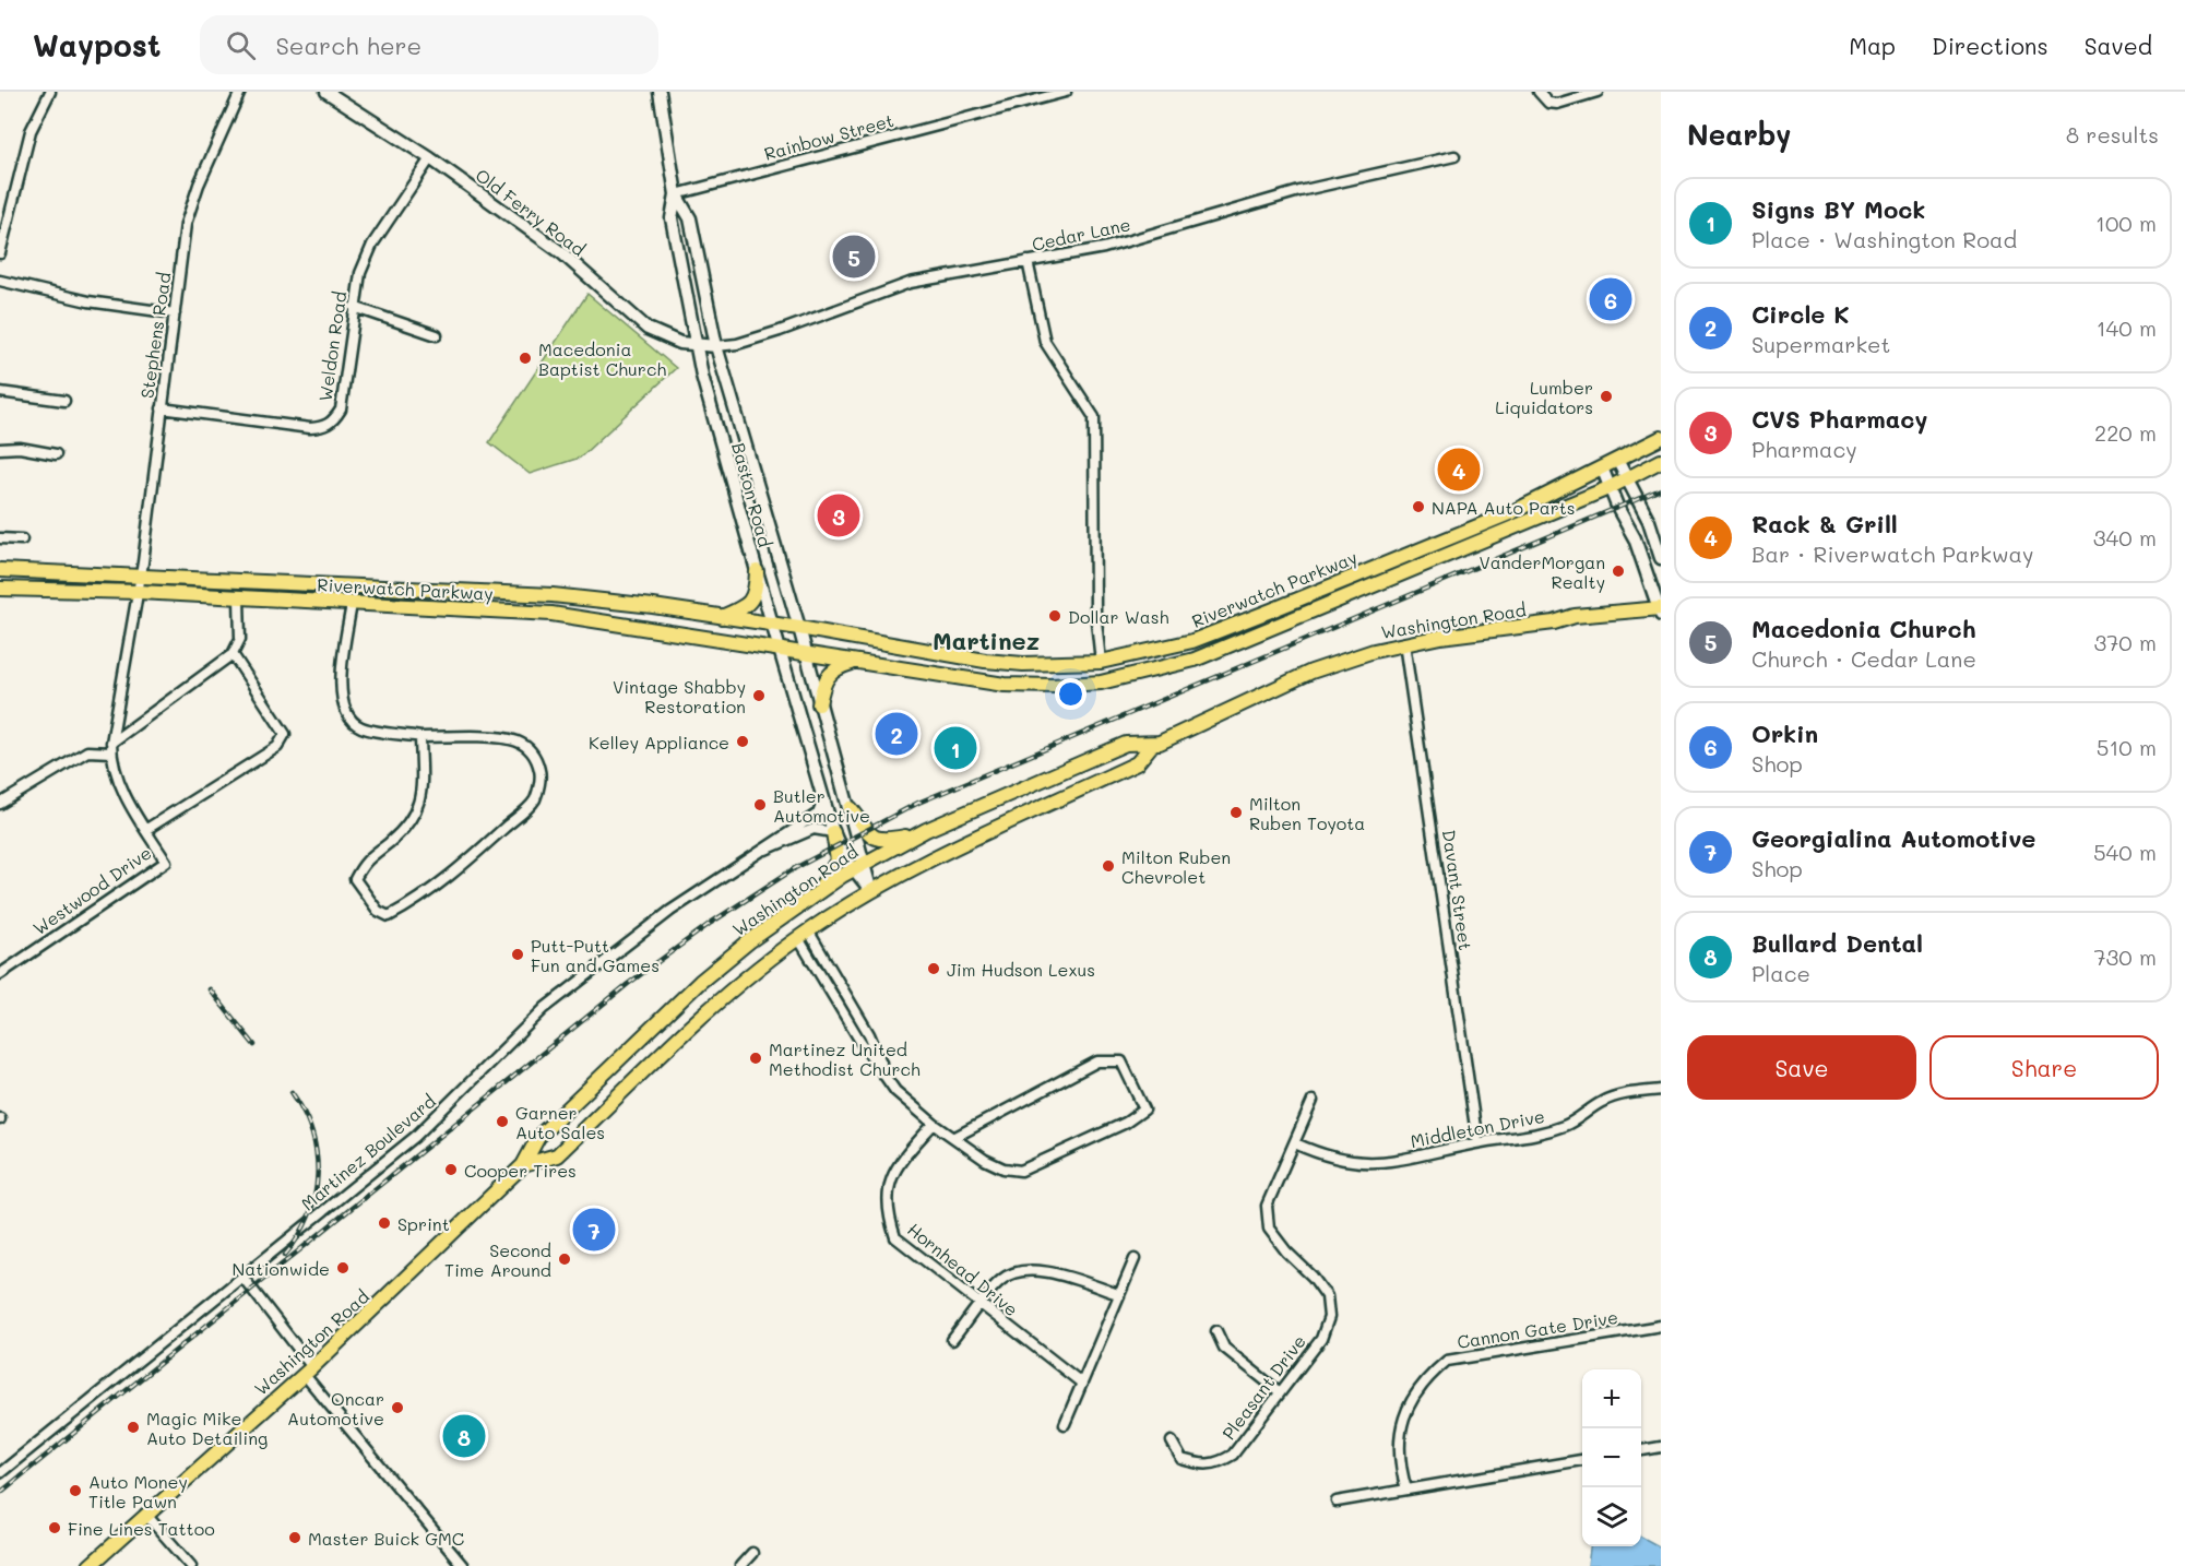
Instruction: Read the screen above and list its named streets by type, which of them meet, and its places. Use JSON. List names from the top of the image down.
{
  "streets": {
    "main road": [
      "Old Ferry Road",
      "Baston Road",
      "Riverwatch Parkway",
      "Washington Road"
    ],
    "street": [
      "Rainbow Street",
      "Cedar Lane",
      "Stephens Road",
      "Weldon Road",
      "Westwood Drive",
      "Davant Street",
      "Middleton Drive",
      "Martinez Boulevard",
      "Hornhead Drive",
      "Cannon Gate Drive",
      "Pleasant Drive"
    ]
  },
  "crossings": [
    ["Rainbow Street", "Baston Road"],
    ["Old Ferry Road", "Cedar Lane"],
    ["Old Ferry Road", "Weldon Road"],
    ["Old Ferry Road", "Baston Road"],
    ["Stephens Road", "Weldon Road"],
    ["Stephens Road", "Riverwatch Parkway"],
    ["Stephens Road", "Westwood Drive"],
    ["Baston Road", "Riverwatch Parkway"],
    ["Baston Road", "Washington Road"],
    ["Baston Road", "Martinez Boulevard"],
    ["Riverwatch Parkway", "Westwood Drive"],
    ["Washington Road", "Davant Street"],
    ["Davant Street", "Middleton Drive"],
    ["Middleton Drive", "Pleasant Drive"]
  ],
  "districts": ["Martinez"],
  "places": [
    "Macedonia Baptist Church",
    "Lumber Liquidators",
    "NAPA Auto Parts",
    "VanderMorgan Realty",
    "Dollar Wash",
    "Vintage Shabby Restoration",
    "Kelley Appliance",
    "Butler Automotive",
    "Milton Ruben Toyota",
    "Milton Ruben Chevrolet",
    "Putt-Putt Fun and Games",
    "Jim Hudson Lexus",
    "Martinez United Methodist Church",
    "Garner Auto Sales",
    "Cooper Tires",
    "Sprint",
    "Second Time Around",
    "Nationwide",
    "Oncar Automotive",
    "Magic Mike Auto Detailing",
    "Auto Money Title Pawn",
    "Fine Lines Tattoo",
    "Master Buick GMC"
  ],
  "page": {
    "header": "Waypost",
    "search": "Search here",
    "nav": ["Map", "Directions", "Saved"],
    "heading": ["Nearby", "8 results"],
    "list": [
      {
        "mark": "1",
        "name": "Signs BY Mock",
        "note": "Place · Washington Road",
        "value": "100 m"
      },
      {
        "mark": "2",
        "name": "Circle K",
        "note": "Supermarket",
        "value": "140 m"
      },
      {
        "mark": "3",
        "name": "CVS Pharmacy",
        "note": "Pharmacy",
        "value": "220 m"
      },
      {
        "mark": "4",
        "name": "Rack & Grill",
        "note": "Bar · Riverwatch Parkway",
        "value": "340 m"
      },
      {
        "mark": "5",
        "name": "Macedonia Church",
        "note": "Church · Cedar Lane",
        "value": "370 m"
      },
      {
        "mark": "6",
        "name": "Orkin",
        "note": "Shop",
        "value": "510 m"
      },
      {
        "mark": "7",
        "name": "Georgialina Automotive",
        "note": "Shop",
        "value": "540 m"
      },
      {
        "mark": "8",
        "name": "Bullard Dental",
        "note": "Place",
        "value": "730 m"
      }
    ],
    "pins": [
      "5",
      "6",
      "4",
      "3",
      "2",
      "1",
      "7",
      "8"
    ],
    "buttons": ["Save", "Share"],
    "map_buttons": ["+", "−"]
  }
}
